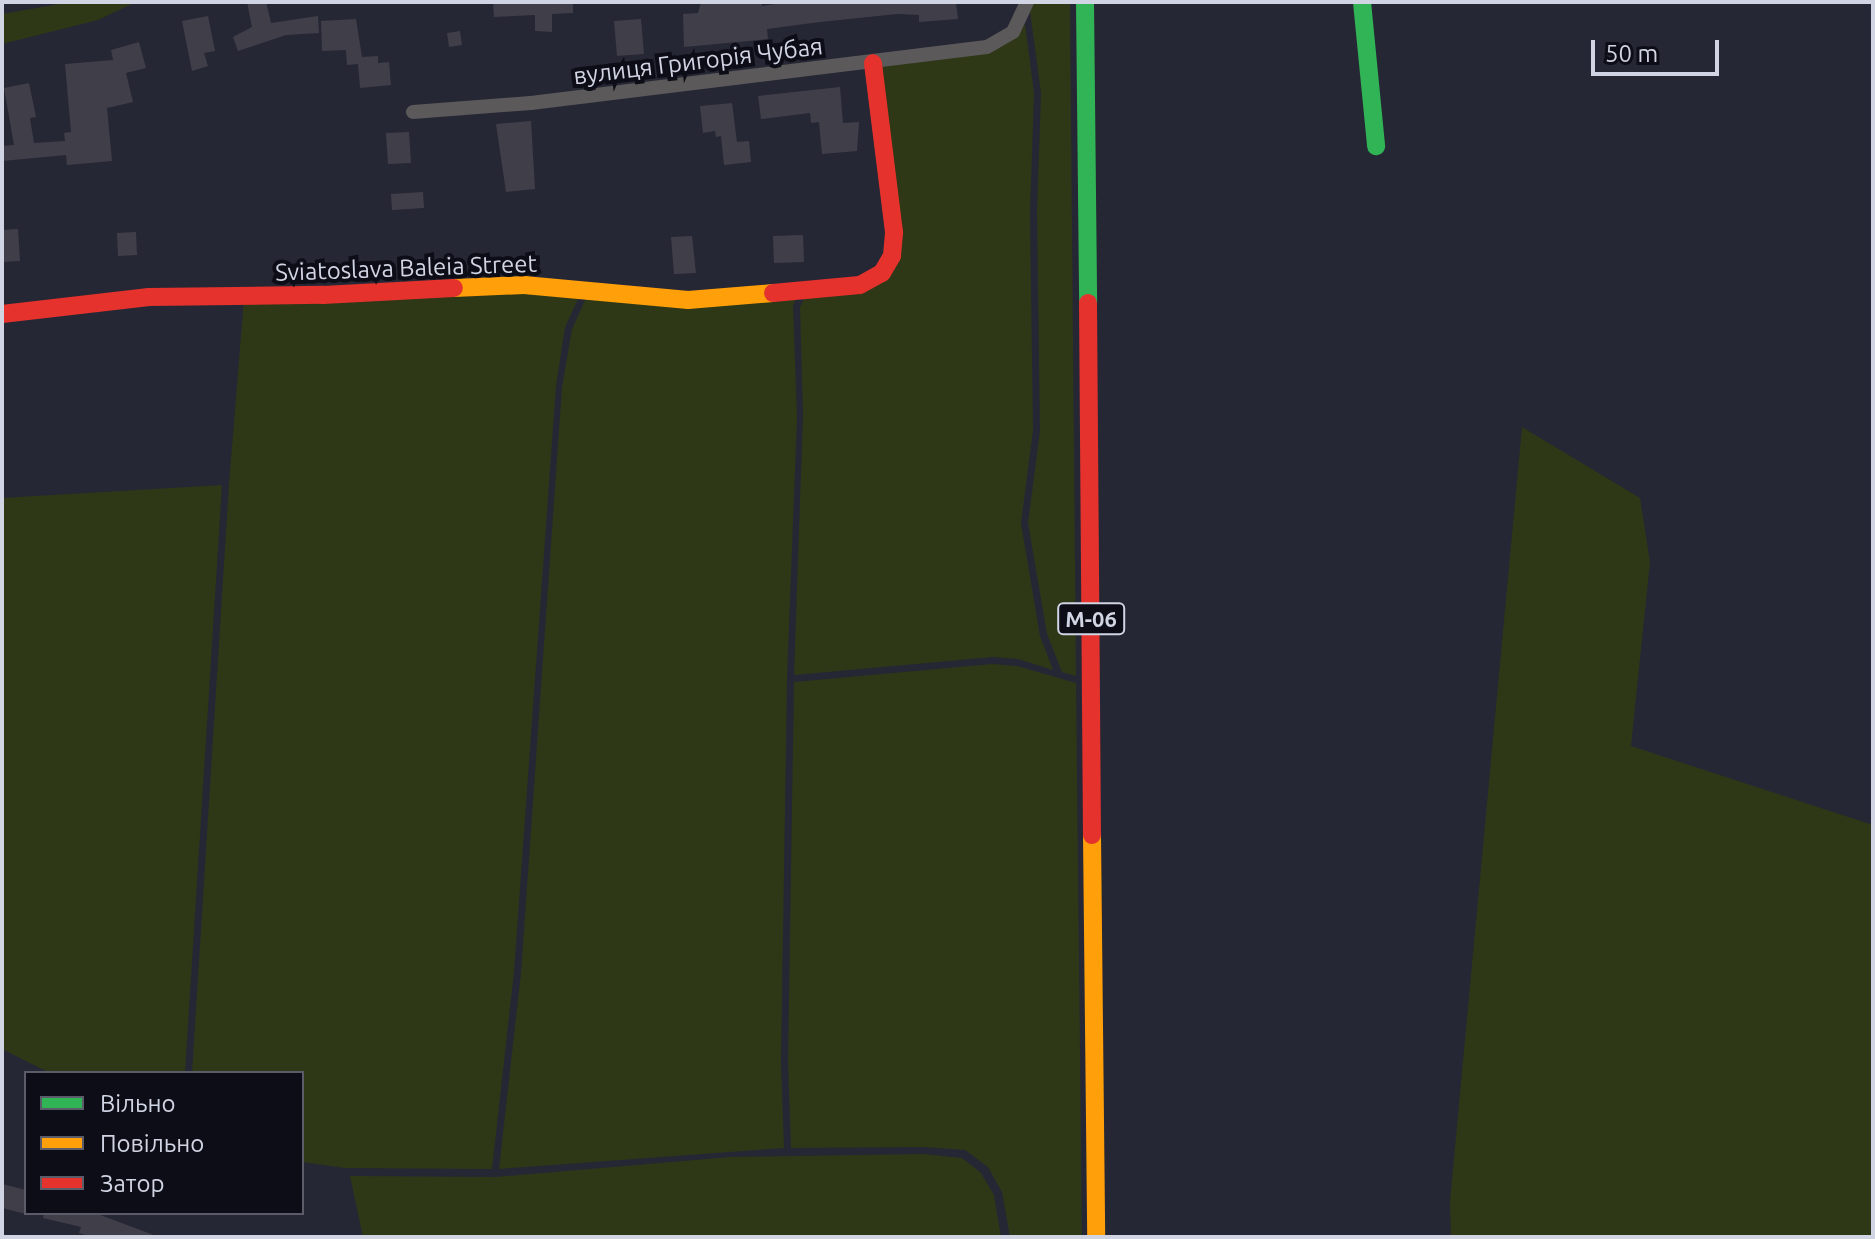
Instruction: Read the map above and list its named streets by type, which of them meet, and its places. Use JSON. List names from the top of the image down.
{
  "streets": {
    "main road": ["Sviatoslava Baleia Street", "М-06"],
    "street": ["вулиця Григорія Чубая"]
  },
  "crossings": [
    ["вулиця Григорія Чубая", "Sviatoslava Baleia Street"]
  ],
  "legend": ["Вільно", "Повільно", "Затор"],
  "scale_bar": "50 m"
}
